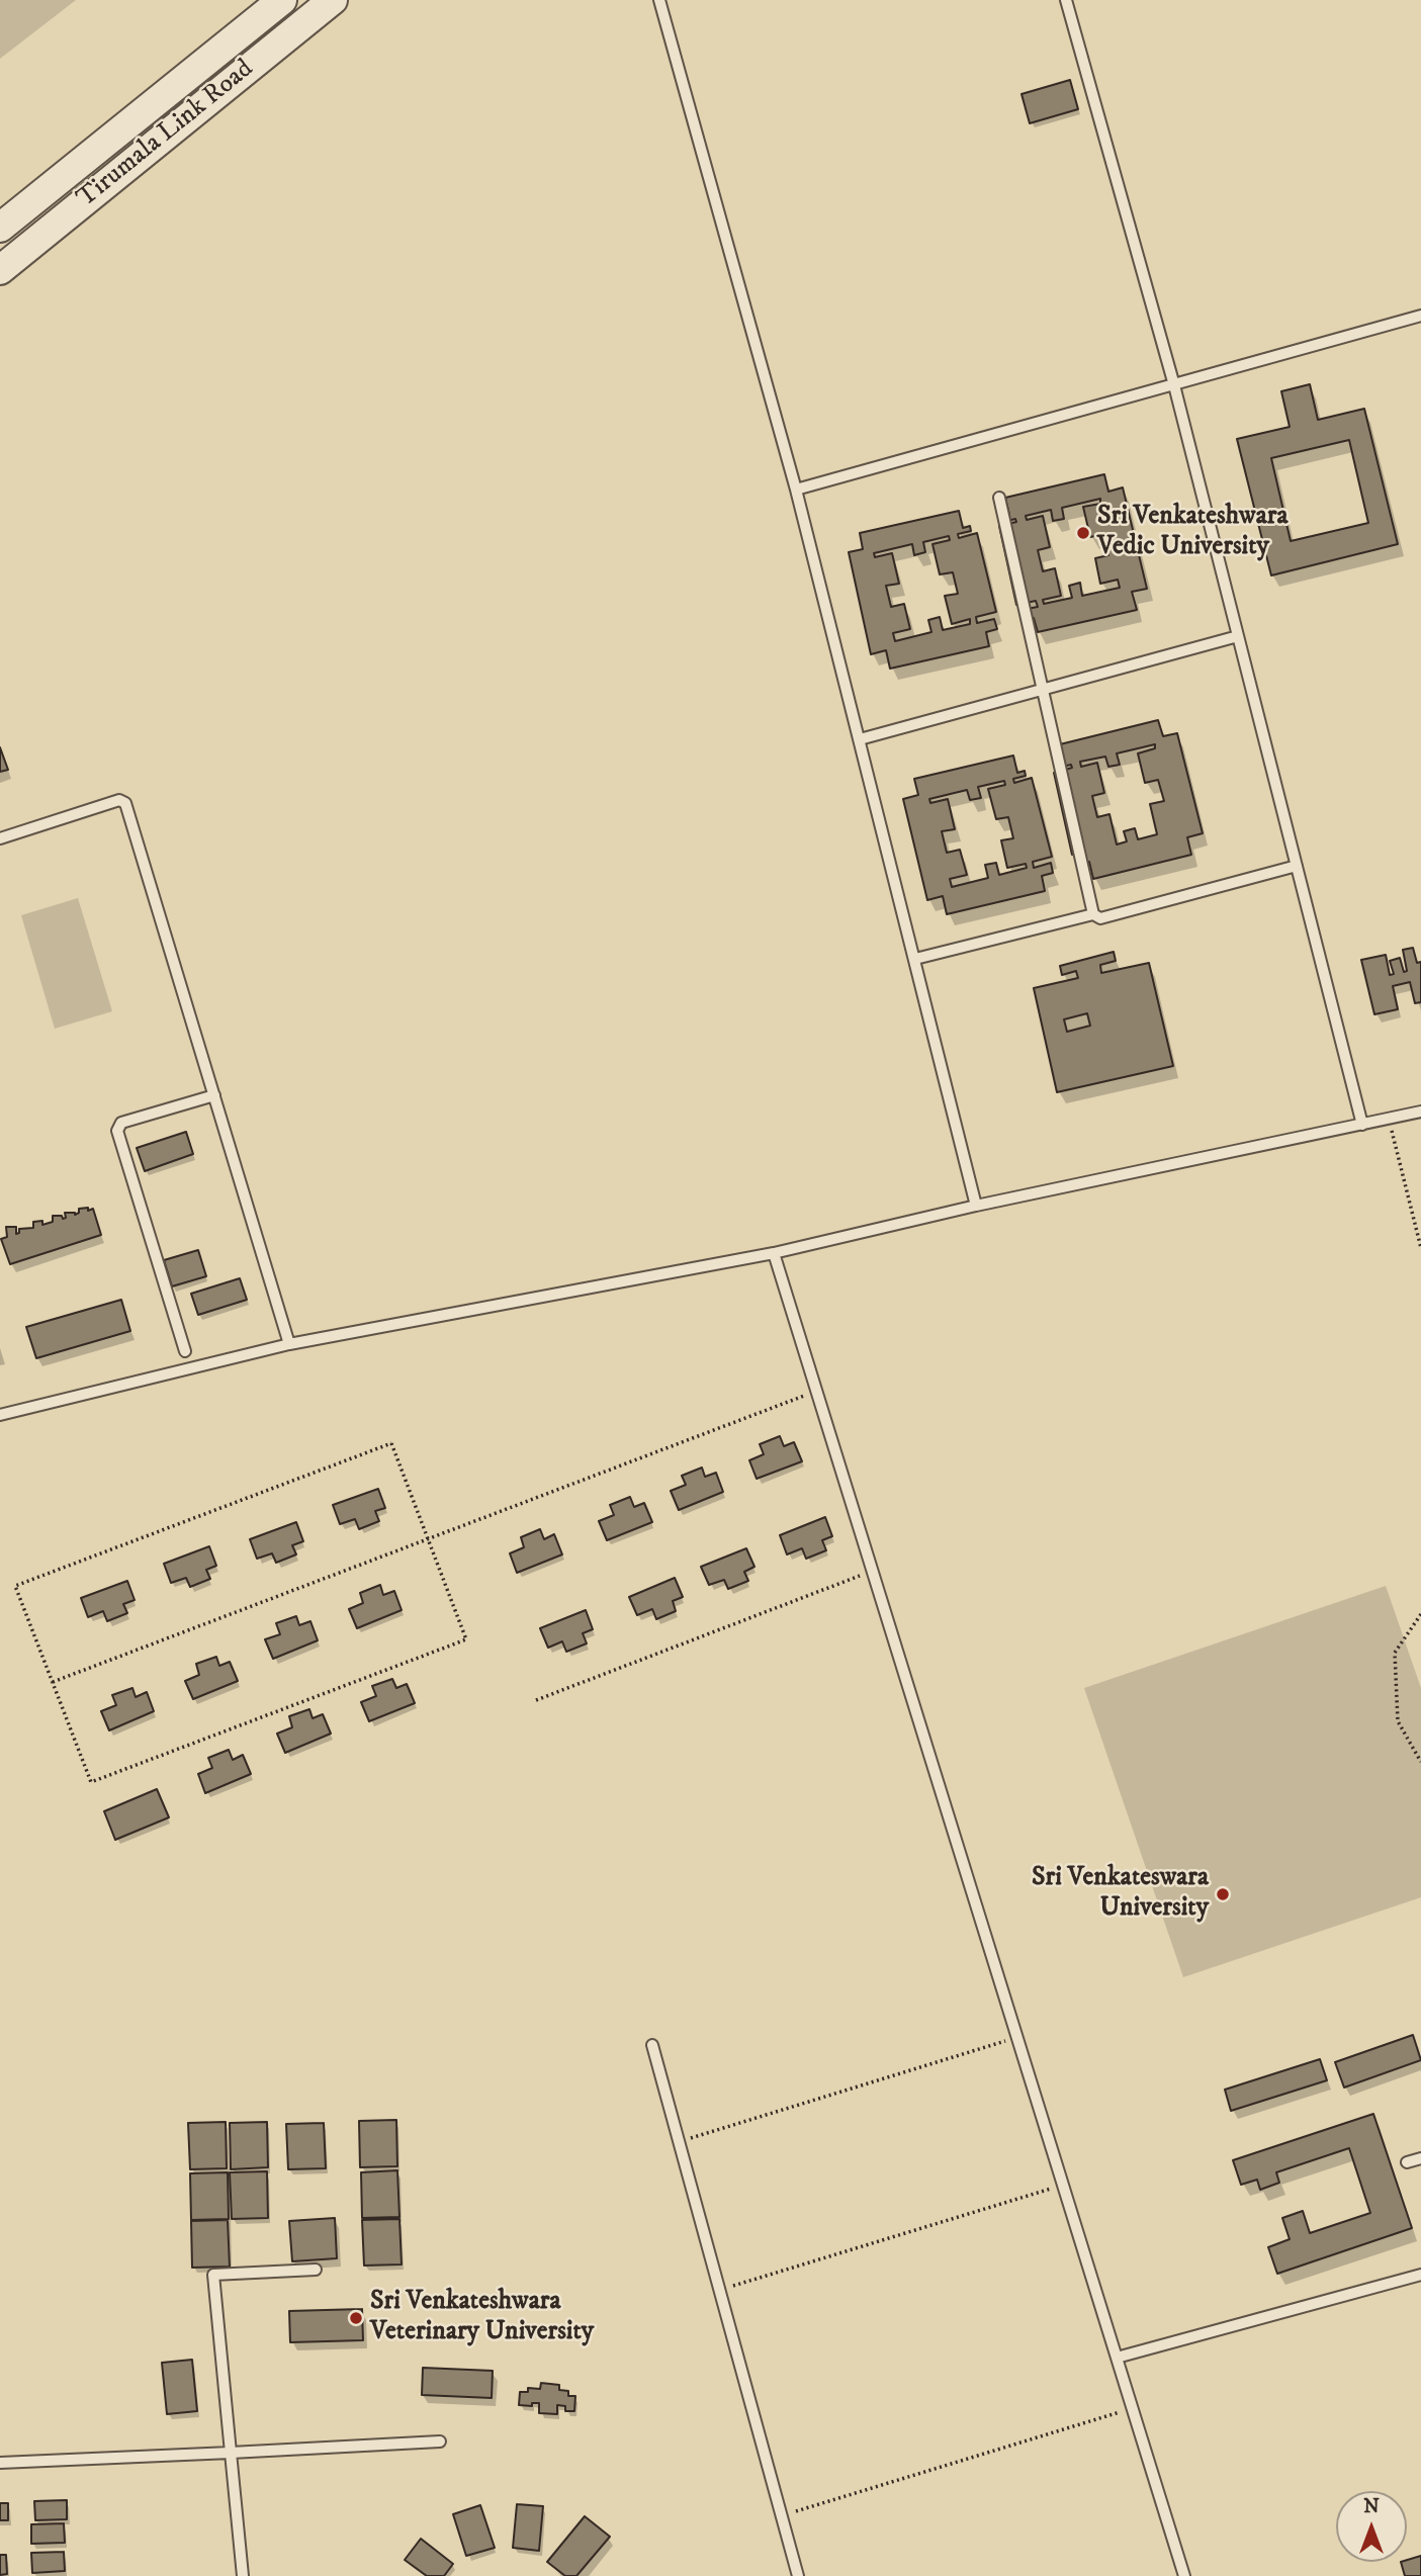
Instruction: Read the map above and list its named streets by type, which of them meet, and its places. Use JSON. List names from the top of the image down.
{
  "streets": {
    "street": ["Tirumala Link Road"]
  },
  "places": ["Sri Venkateshwara Vedic University", "Sri Venkateswara University", "Sri Venkateshwara Veterinary University"],
  "north": "top"
}
